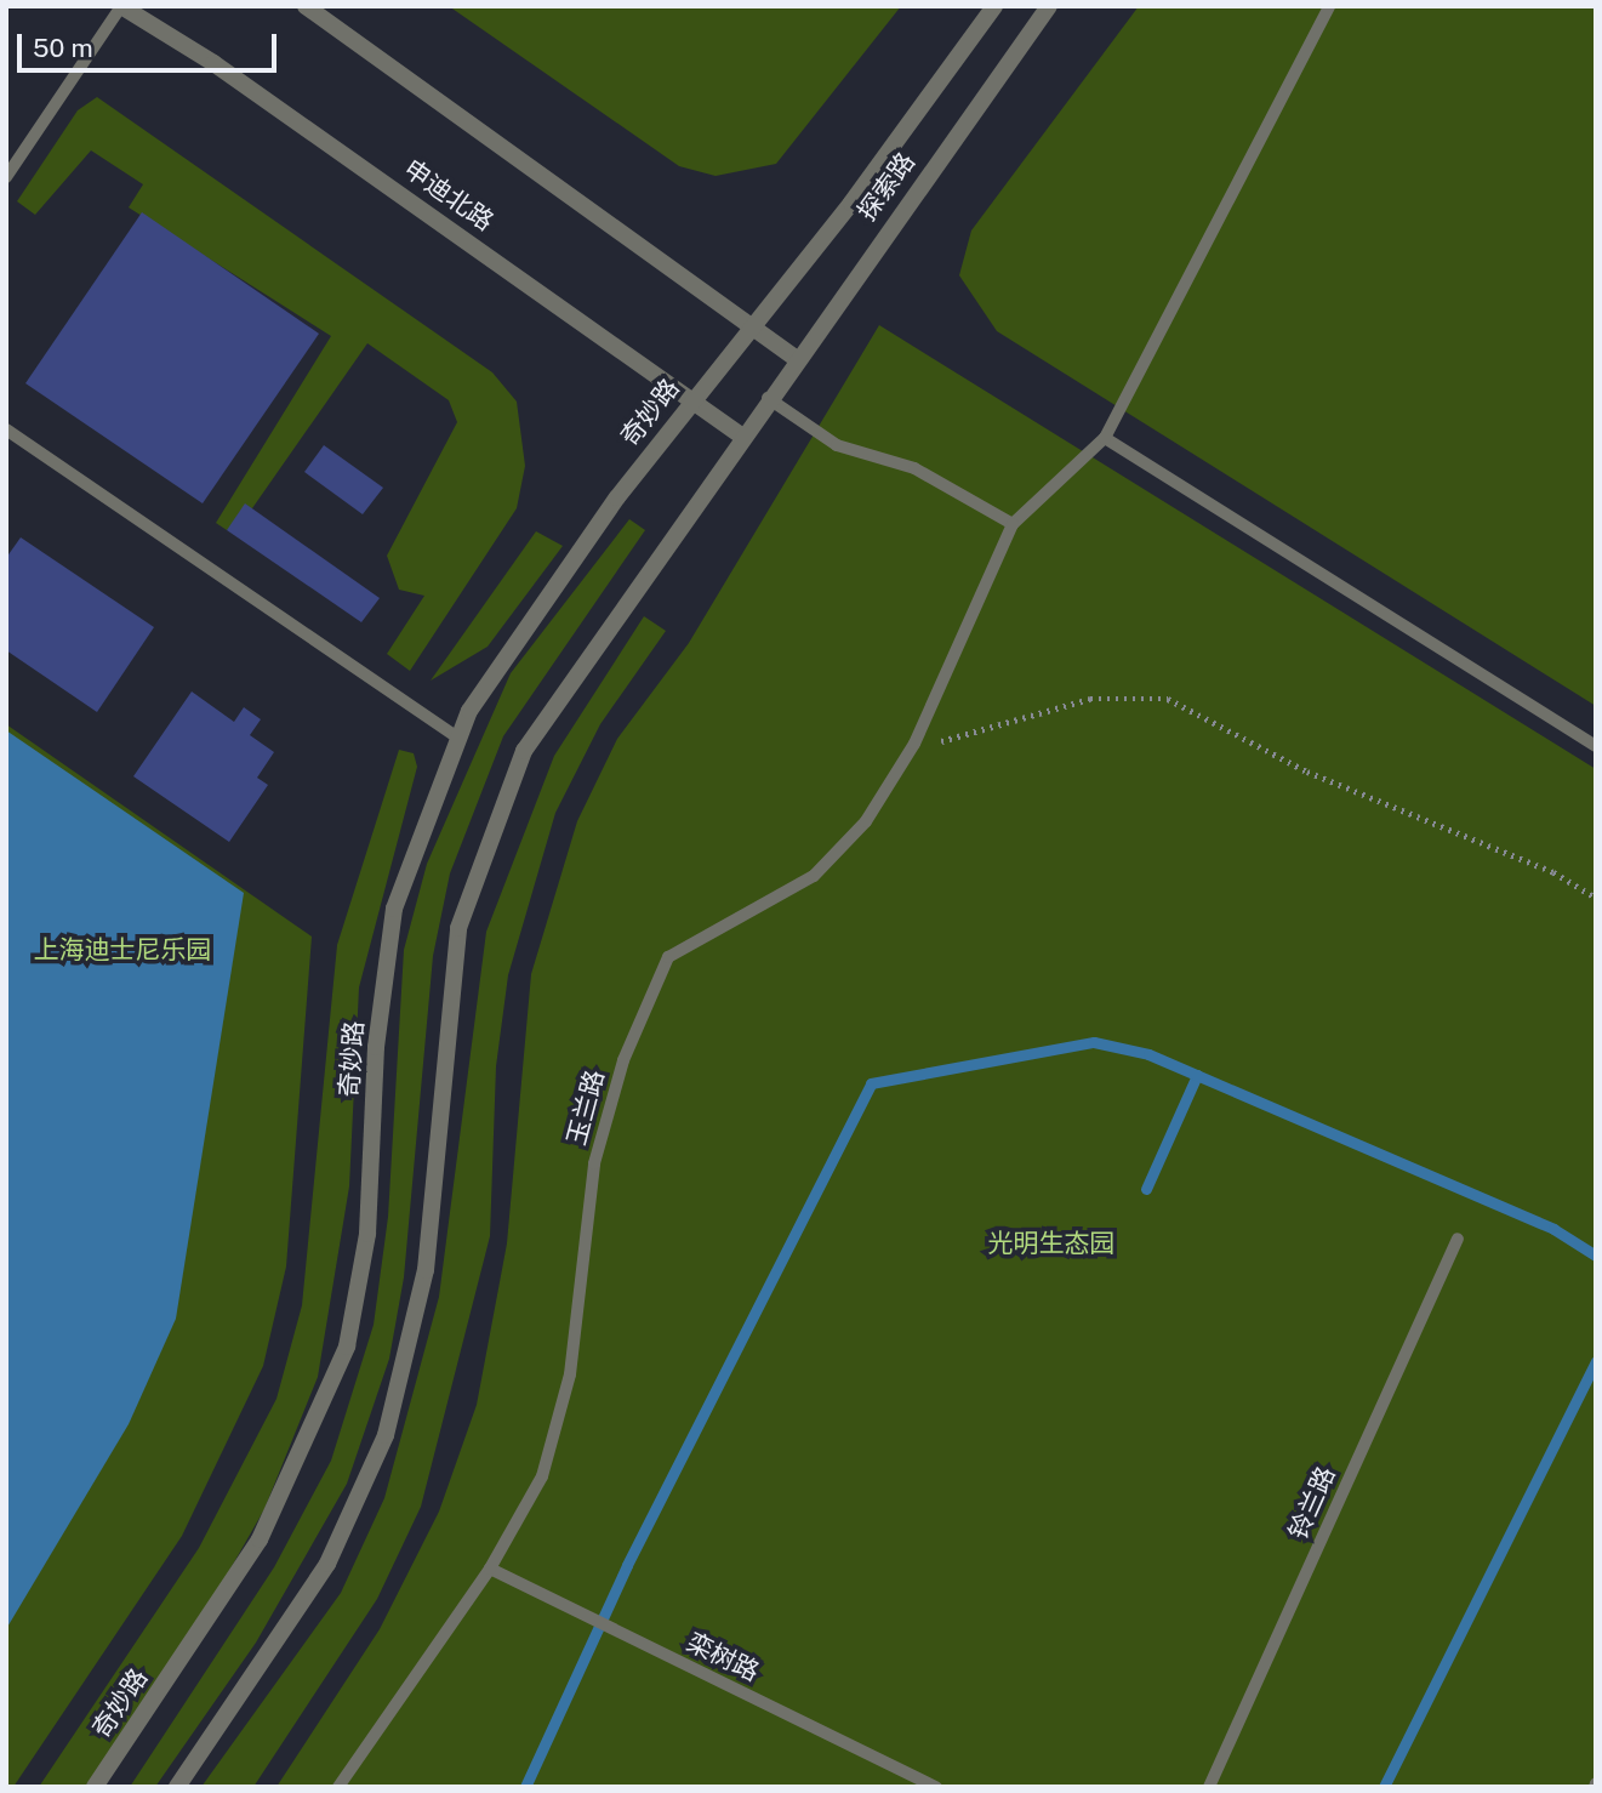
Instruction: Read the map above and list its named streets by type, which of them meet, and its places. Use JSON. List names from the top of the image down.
{
  "streets": {
    "street": ["探索路", "申迪北路", "奇妙路"],
    "lane": ["玉兰路", "铃兰路", "栾树路"]
  },
  "crossings": [
    ["探索路", "奇妙路"],
    ["申迪北路", "奇妙路"],
    ["玉兰路", "栾树路"]
  ],
  "parks": ["上海迪士尼乐园", "光明生态园"],
  "scale_bar": "50 m"
}
